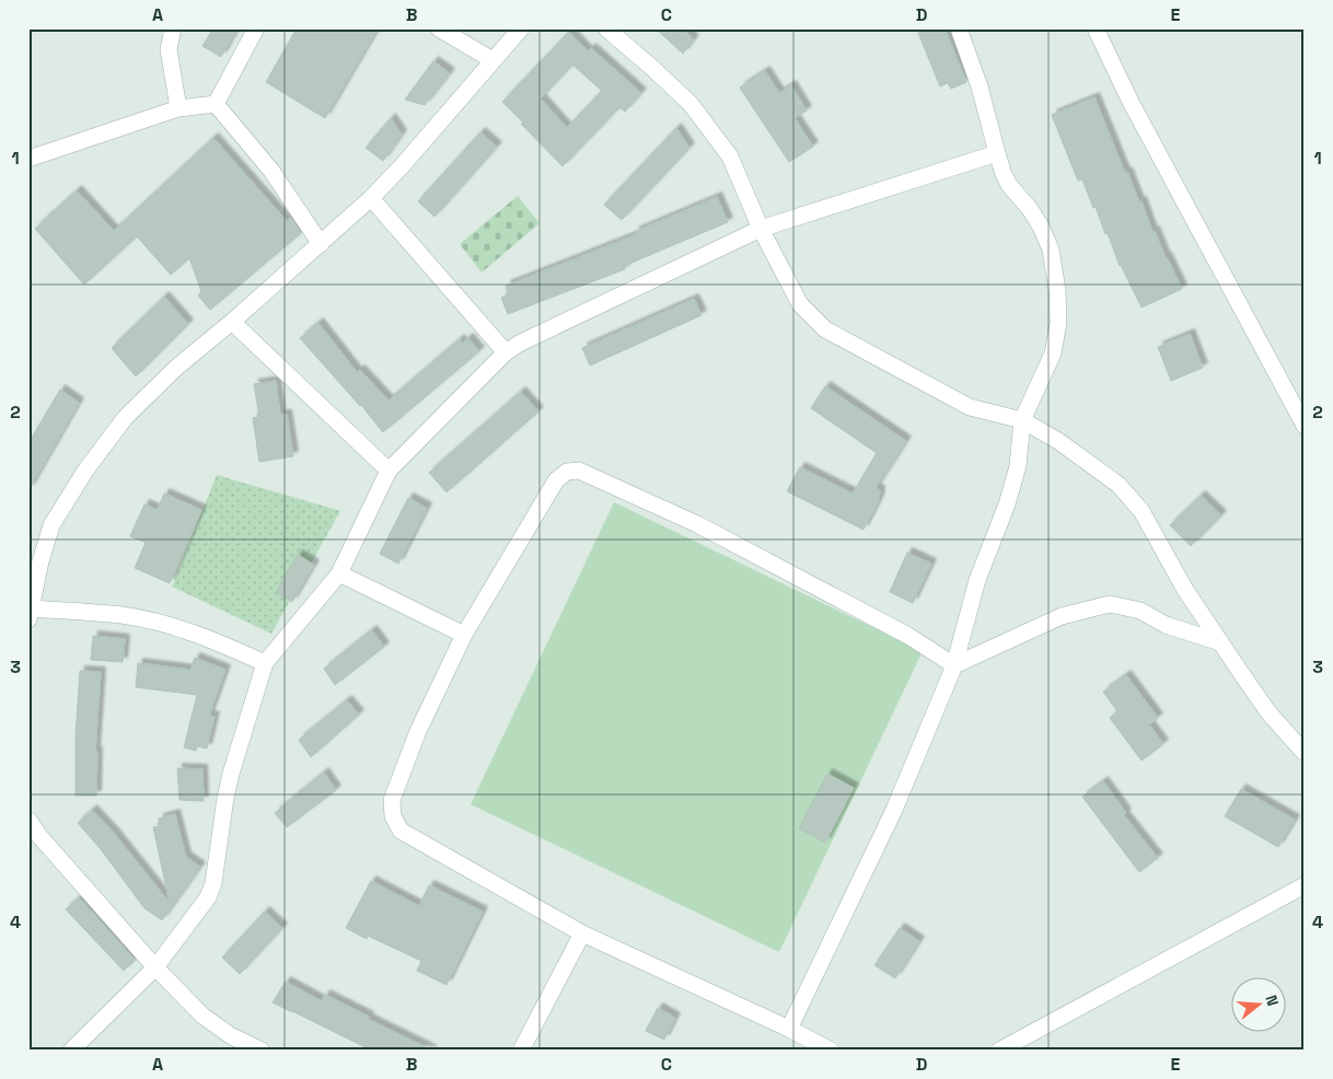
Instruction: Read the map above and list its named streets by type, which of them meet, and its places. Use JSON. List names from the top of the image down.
{
  "north": "right",
  "grid": {
    "columns": [
      "A",
      "B",
      "C",
      "D",
      "E"
    ],
    "rows": [
      "1",
      "2",
      "3",
      "4"
    ]
  }
}
